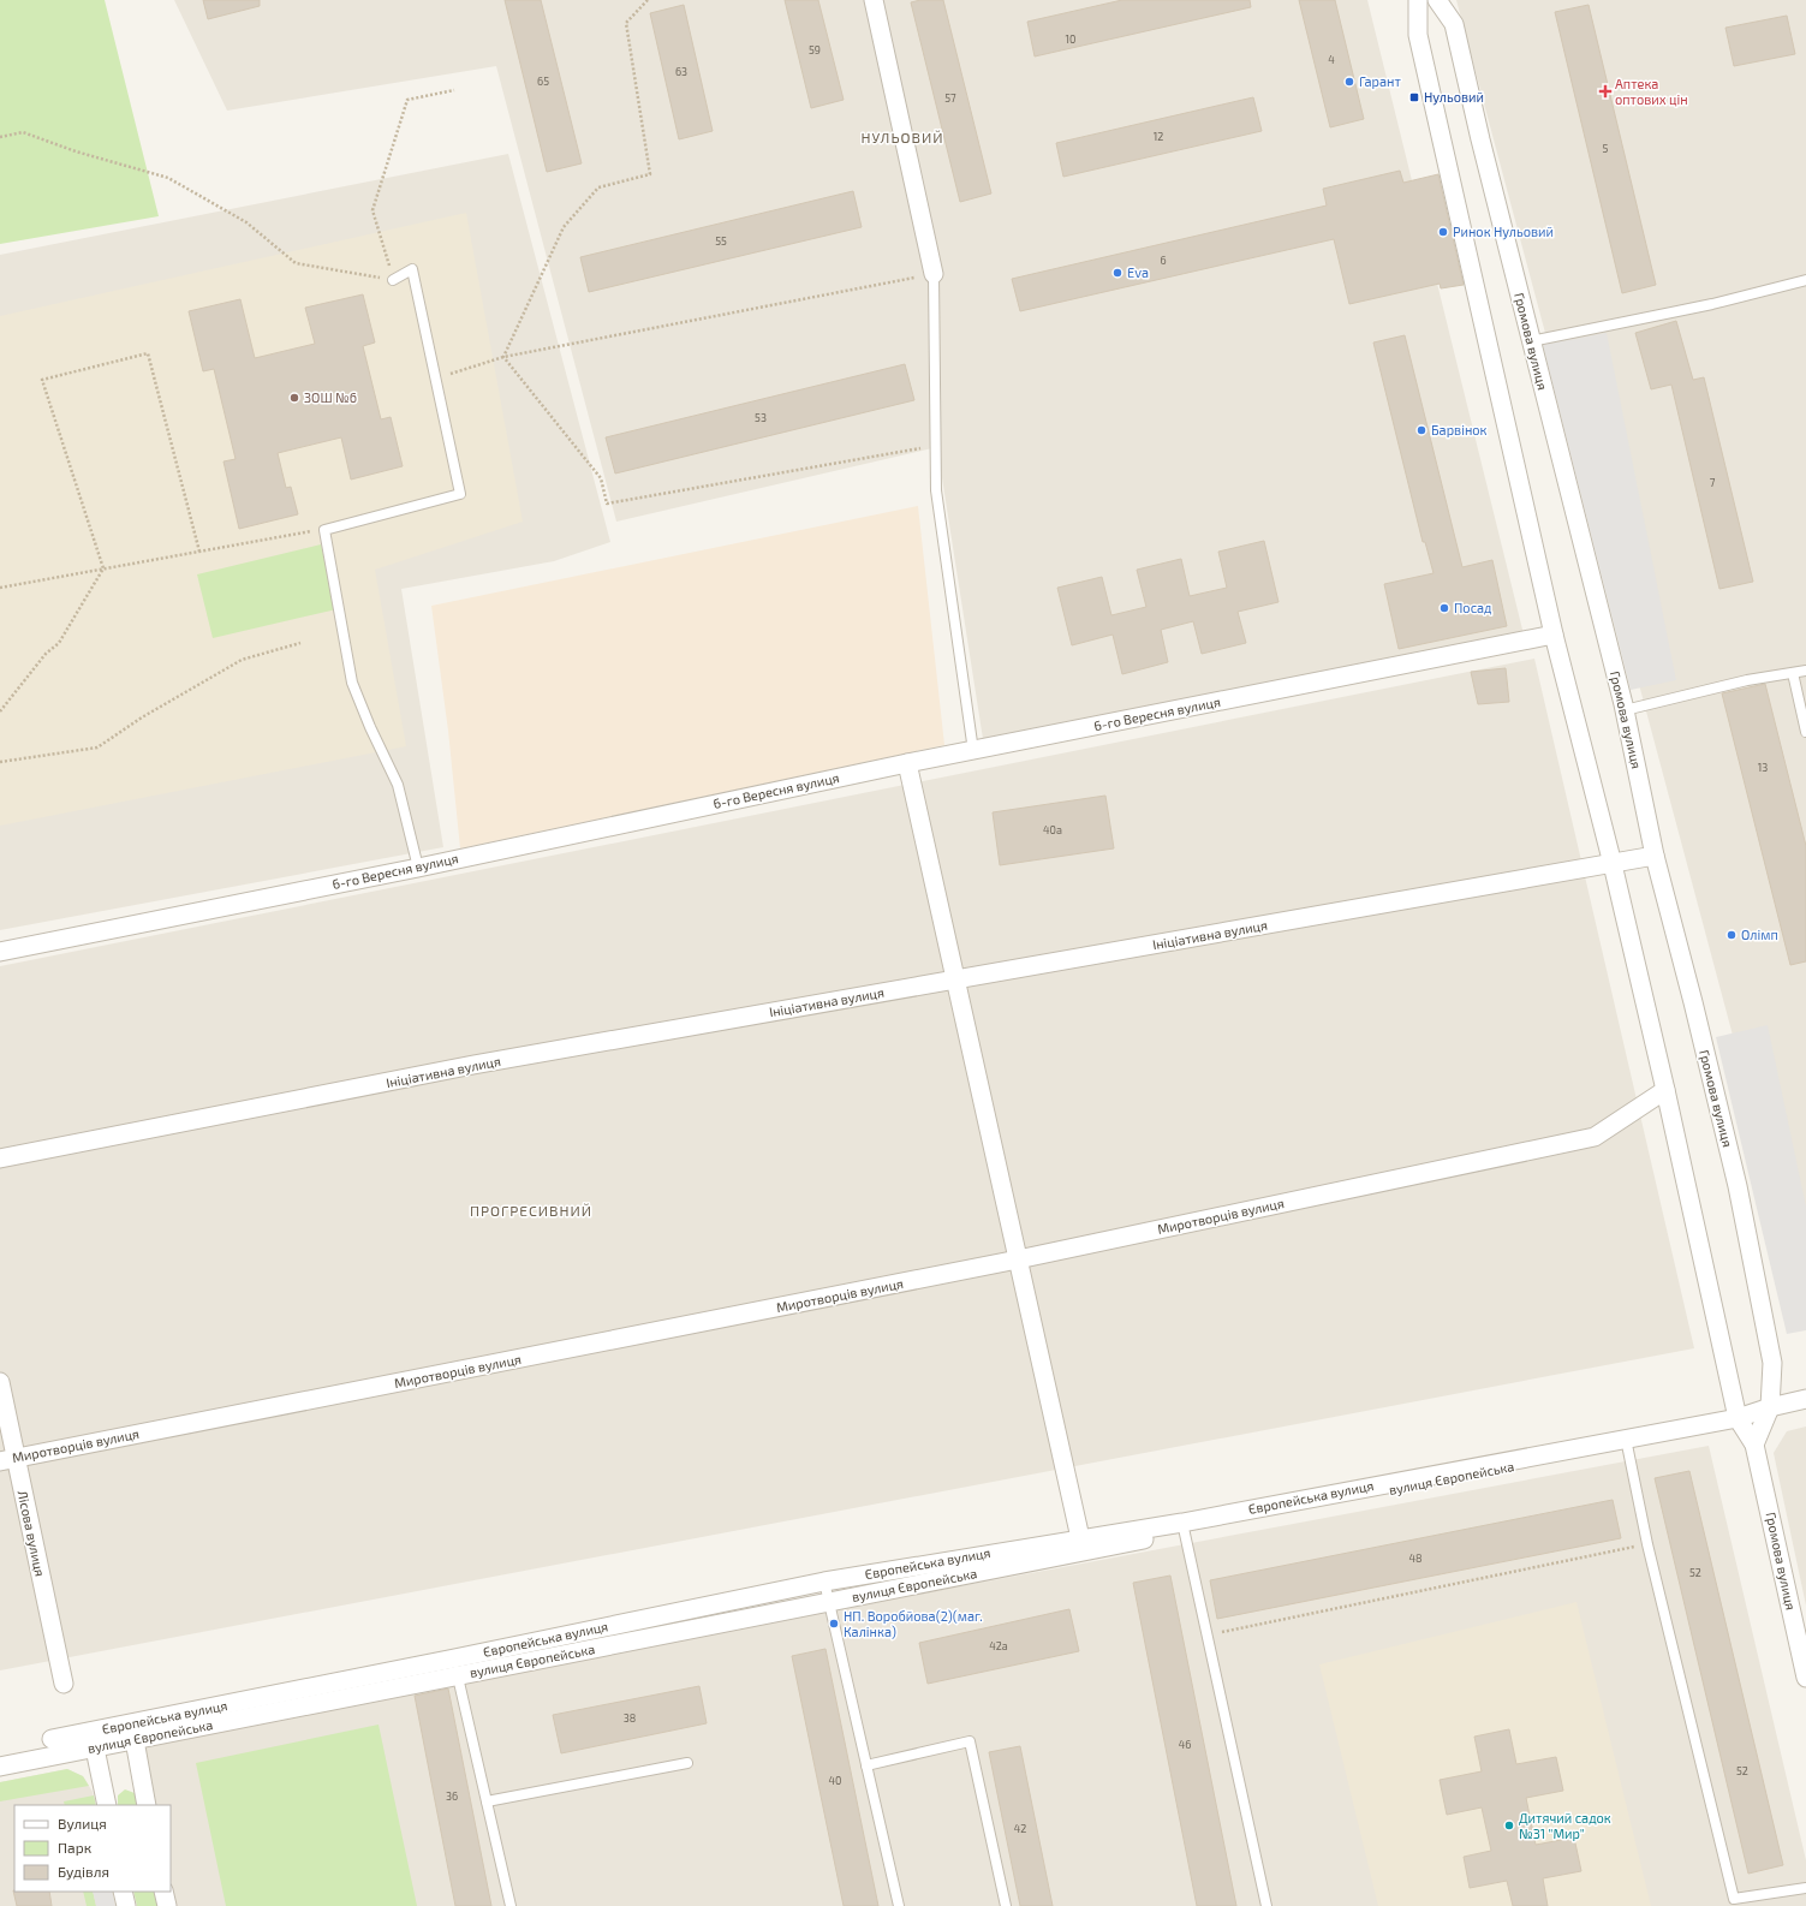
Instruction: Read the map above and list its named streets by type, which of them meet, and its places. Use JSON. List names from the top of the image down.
{
  "streets": {
    "street": [
      "Громова вулиця",
      "6-го Вересня вулиця",
      "Ініціативна вулиця",
      "Миротворців вулиця",
      "вулиця Європейська",
      "Європейська вулиця",
      "Лісова вулиця"
    ]
  },
  "crossings": [
    ["Громова вулиця", "6-го Вересня вулиця"],
    ["Громова вулиця", "Ініціативна вулиця"],
    ["Громова вулиця", "Миротворців вулиця"],
    ["Громова вулиця", "Європейська вулиця"],
    ["Миротворців вулиця", "Лісова вулиця"]
  ],
  "districts": ["НУЛЬОВИЙ", "ПРОГРЕСИВНИЙ"],
  "places": {
    "other": [
      "Гарант",
      "Ринок Нульовий",
      "Eva",
      "ЗОШ №6",
      "Барвінок",
      "Посад",
      "Олімп",
      "НП. Воробйова(2)(маг. Калінка)",
      "Дитячий садок №31 \"Мир\""
    ],
    "health": ["Аптека оптових цін"],
    "transit": ["Нульовий"]
  },
  "house_numbers": [
    "10",
    "59",
    "4",
    "63",
    "65",
    "57",
    "12",
    "5",
    "55",
    "6",
    "53",
    "7",
    "13",
    "40а",
    "48",
    "52",
    "42а",
    "38",
    "46",
    "52",
    "40",
    "36",
    "42"
  ],
  "legend": ["Вулиця", "Парк", "Будівля"]
}
